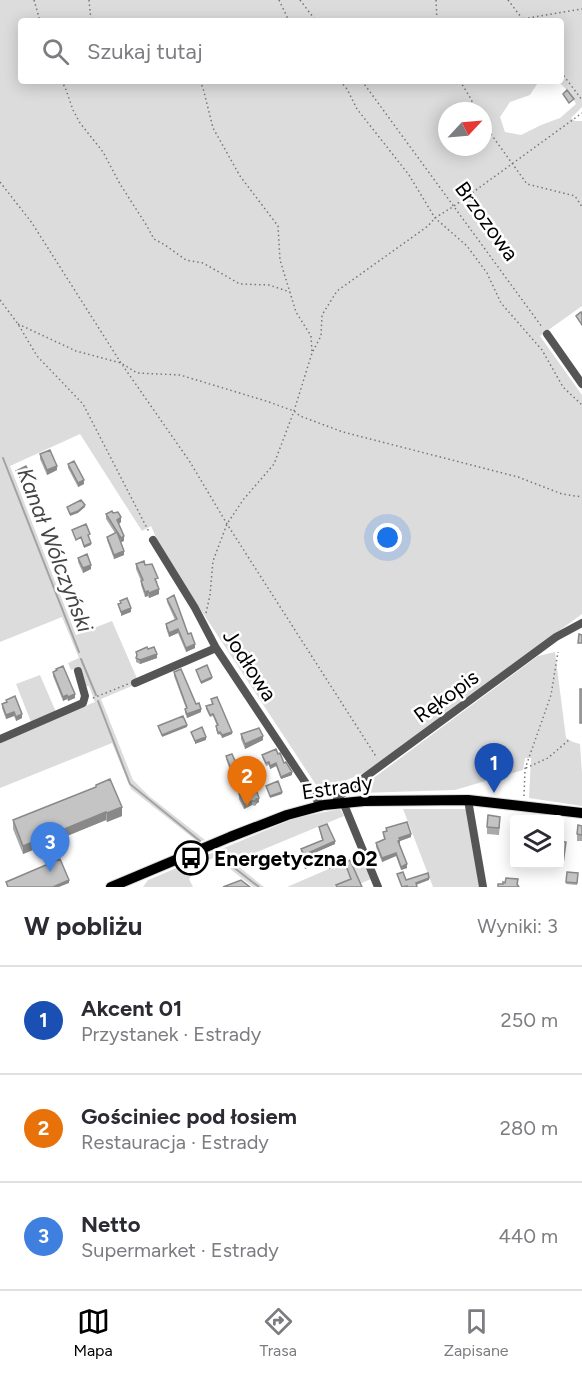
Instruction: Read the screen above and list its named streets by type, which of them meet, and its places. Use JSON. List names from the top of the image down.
{
  "streets": {
    "main road": ["Estrady"],
    "street": ["Jodłowa", "Rękopis"],
    "path": ["Brzozowa"]
  },
  "crossings": [
    ["Jodłowa", "Estrady"],
    ["Rękopis", "Estrady"]
  ],
  "water": ["Kanał Wólczyński"],
  "places": {
    "bus stop": ["Energetyczna 02"]
  },
  "north": "top right",
  "page": {
    "search": "Szukaj tutaj",
    "pins": ["1", "2", "3"],
    "heading": ["W pobliżu", "Wyniki: 3"],
    "list": [
      {
        "mark": "1",
        "name": "Akcent 01",
        "note": "Przystanek · Estrady",
        "value": "250 m"
      },
      {
        "mark": "2",
        "name": "Gościniec pod łosiem",
        "note": "Restauracja · Estrady",
        "value": "280 m"
      },
      {
        "mark": "3",
        "name": "Netto",
        "note": "Supermarket · Estrady",
        "value": "440 m"
      }
    ],
    "nav": ["Mapa", "Trasa", "Zapisane"]
  }
}
